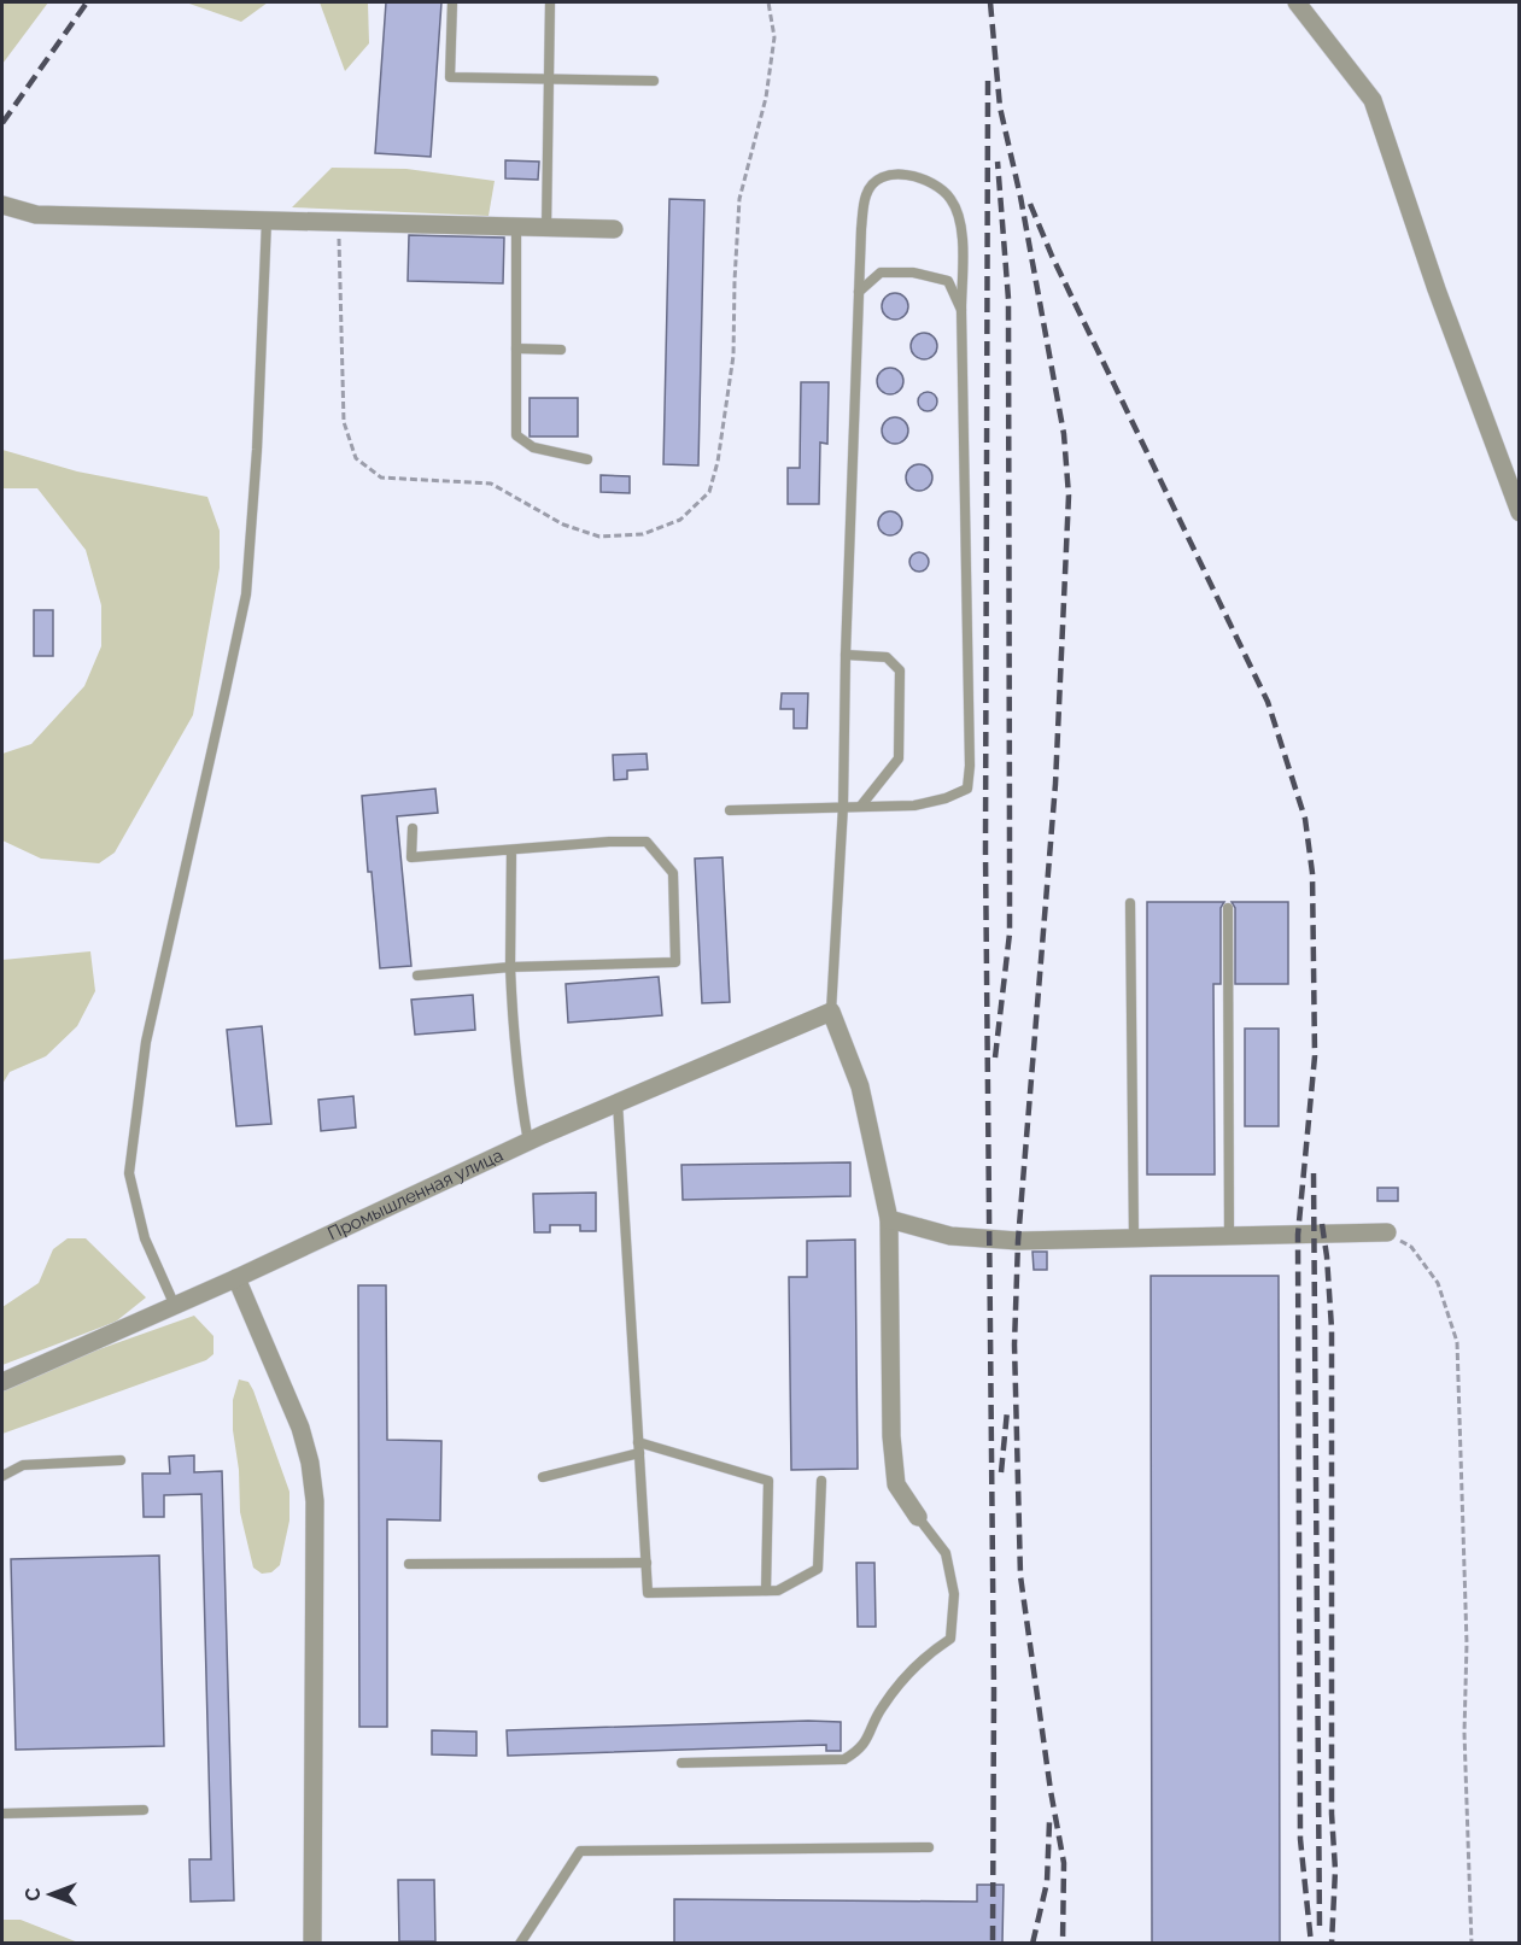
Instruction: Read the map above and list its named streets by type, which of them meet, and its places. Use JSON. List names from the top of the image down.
{
  "streets": {
    "street": ["Промышленная улица"]
  },
  "north": "left"
}
